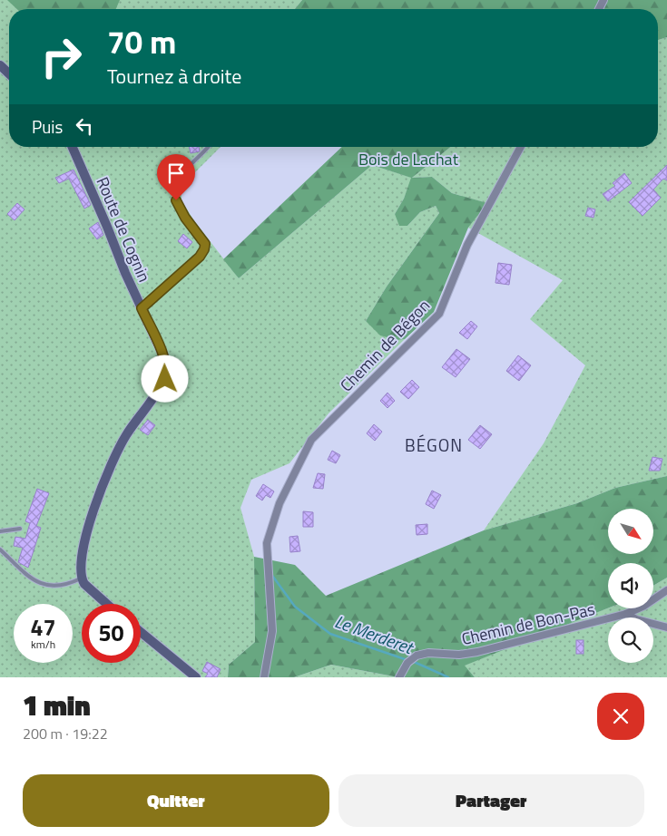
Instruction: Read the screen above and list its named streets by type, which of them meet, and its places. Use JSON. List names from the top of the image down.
{
  "streets": {
    "main road": ["Route de Cognin"],
    "street": ["Chemin de Bégon", "Chemin de Bon-Pas"]
  },
  "districts": ["BÉGON"],
  "water": ["Le Merderet"],
  "parks": ["Bois de Lachat"],
  "north": "bottom right",
  "page": {
    "turn": ["70 m", "Tournez à droite"],
    "then": "Puis",
    "speed": "47 km/h",
    "limit": "50",
    "heading": ["1 min", "200 m · 19:22"],
    "buttons": ["Quitter", "Partager"]
  }
}
